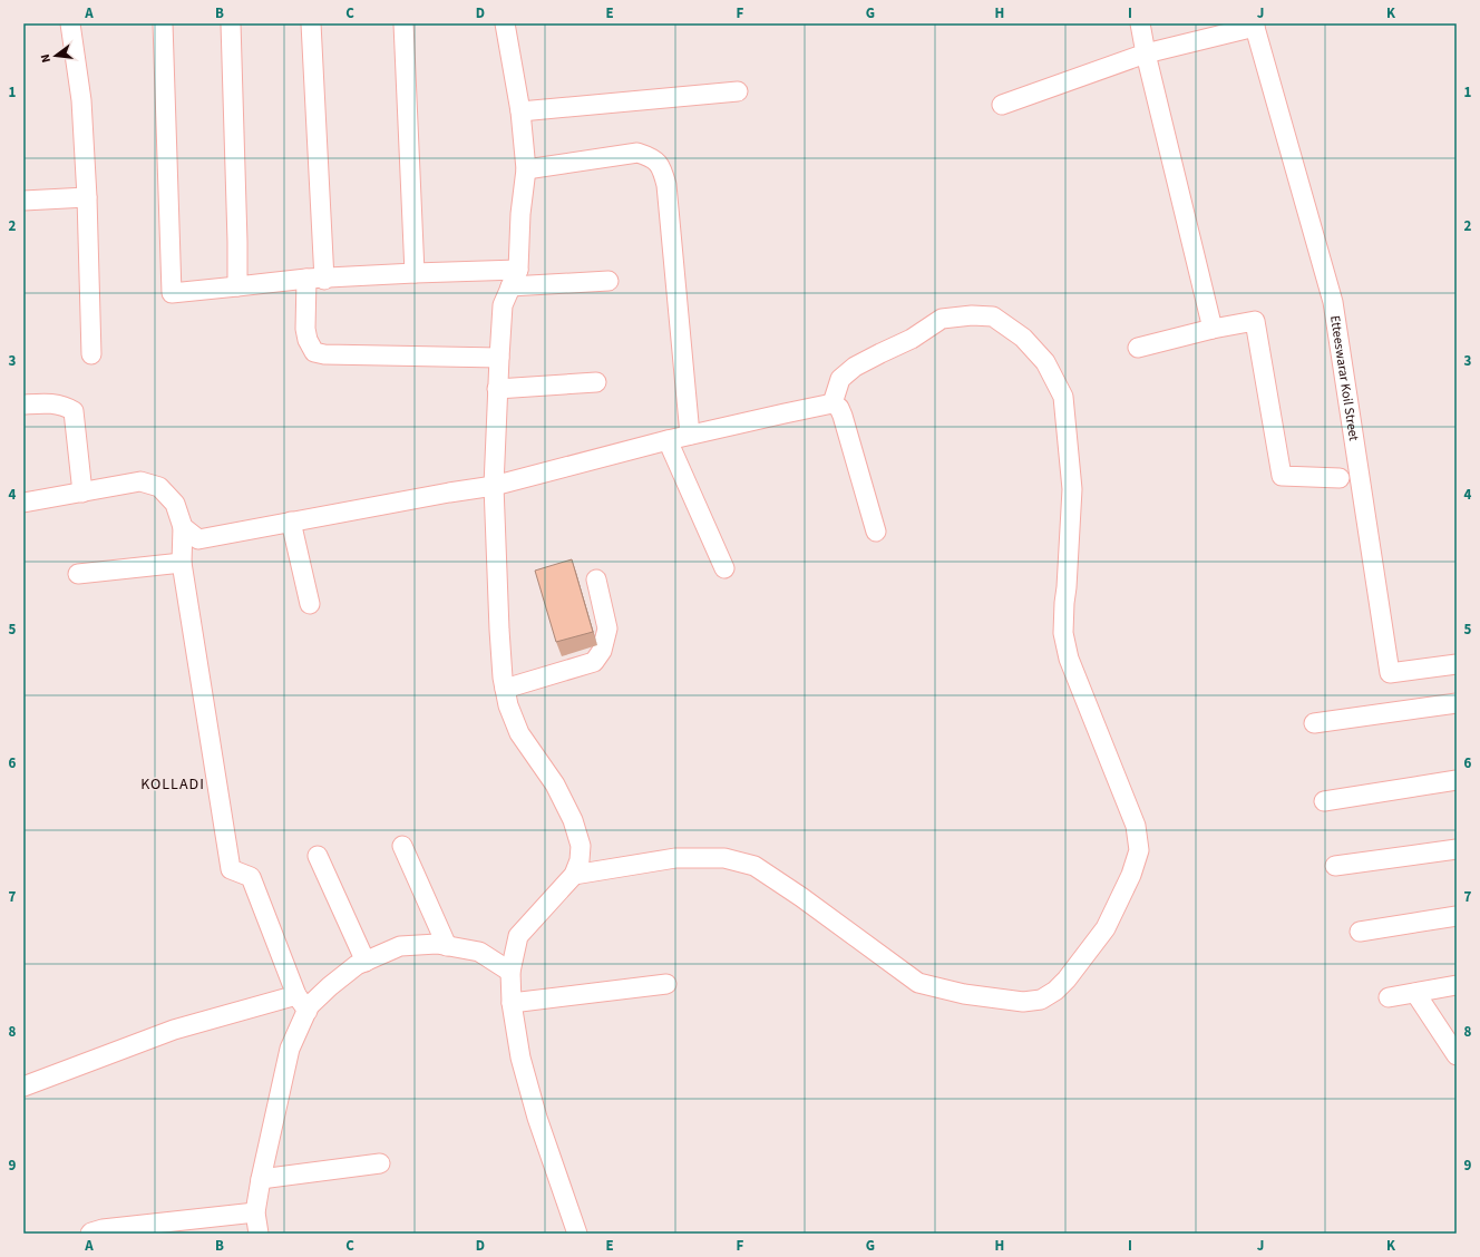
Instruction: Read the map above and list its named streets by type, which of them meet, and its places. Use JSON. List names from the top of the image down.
{
  "streets": {
    "street": ["Etteeswarar Koil Street"]
  },
  "districts": ["KOLLADI"],
  "north": "left",
  "grid": {
    "columns": [
      "A",
      "B",
      "C",
      "D",
      "E",
      "F",
      "G",
      "H",
      "I",
      "J",
      "K"
    ],
    "rows": [
      "1",
      "2",
      "3",
      "4",
      "5",
      "6",
      "7",
      "8",
      "9"
    ]
  }
}
